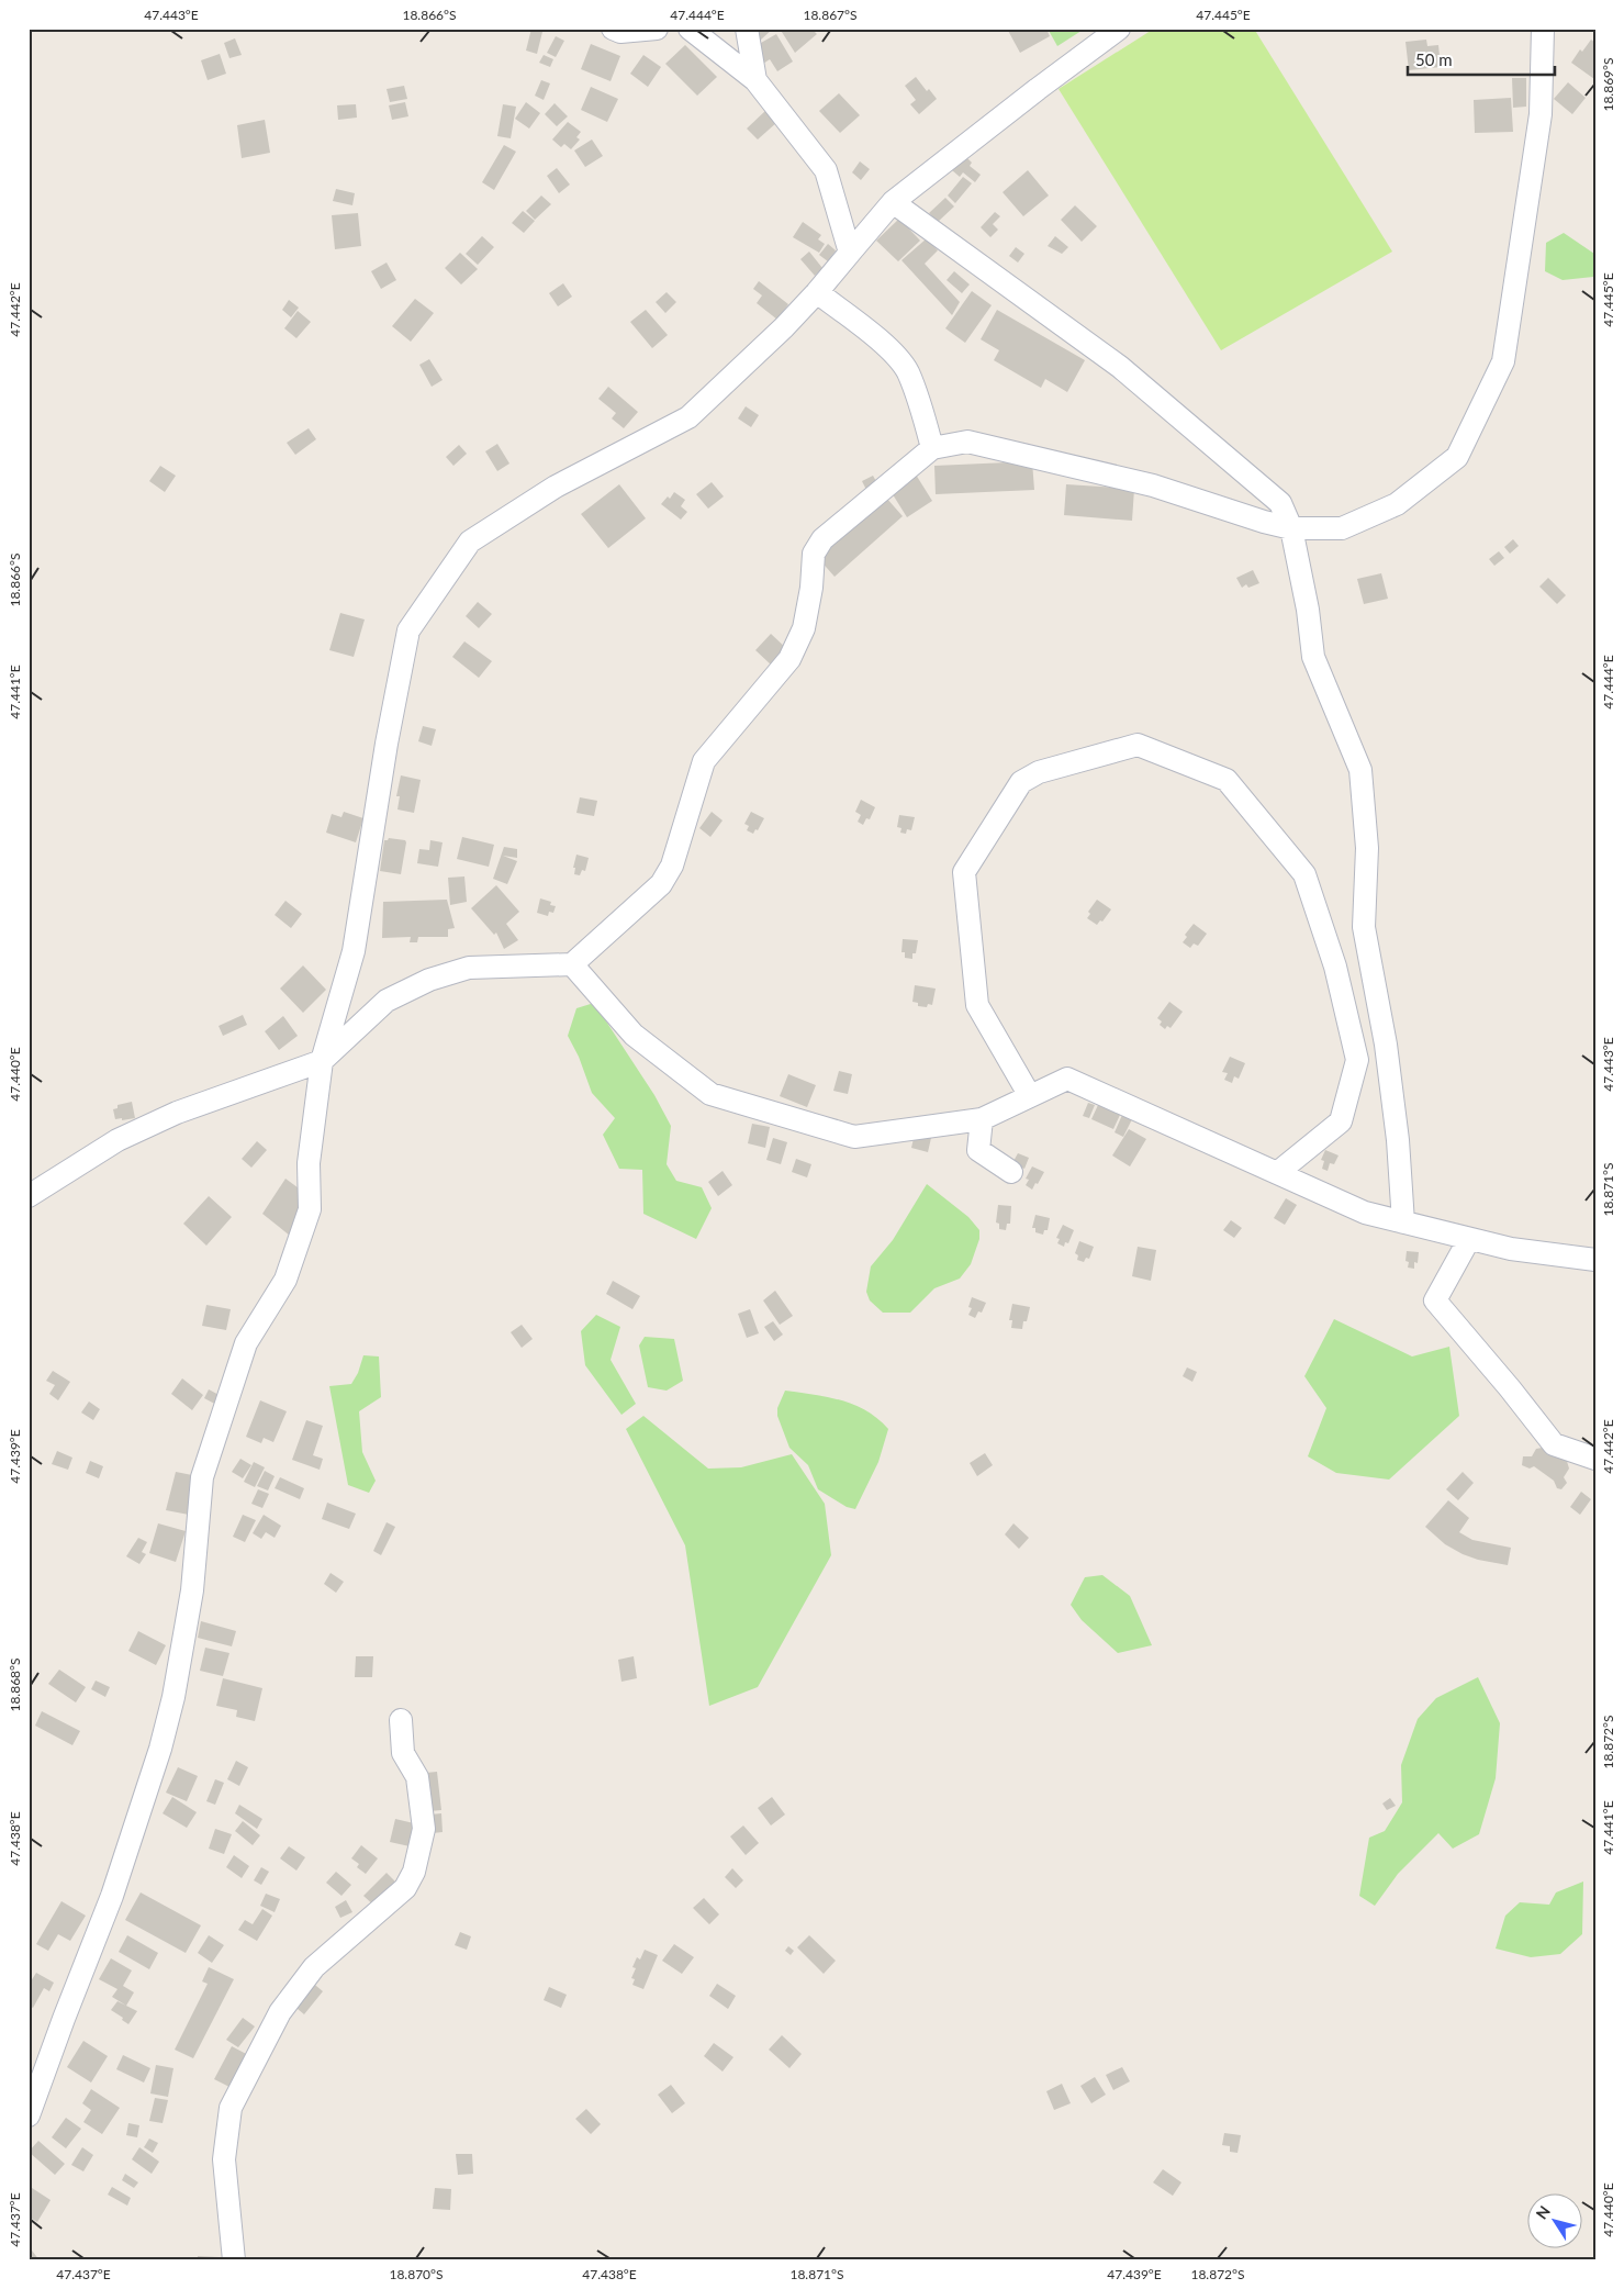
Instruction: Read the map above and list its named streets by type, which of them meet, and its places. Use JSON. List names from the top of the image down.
{
  "scale_bar": "50 m",
  "north": "top left",
  "coordinates": [
    "47.443°E",
    "18.866°S",
    "47.444°E",
    "18.867°S",
    "47.445°E",
    "18.869°S",
    "47.442°E",
    "47.441°E",
    "47.440°E",
    "18.871°S",
    "47.439°E",
    "18.868°S",
    "18.872°S",
    "47.438°E",
    "47.437°E",
    "18.870°S"
  ]
}
